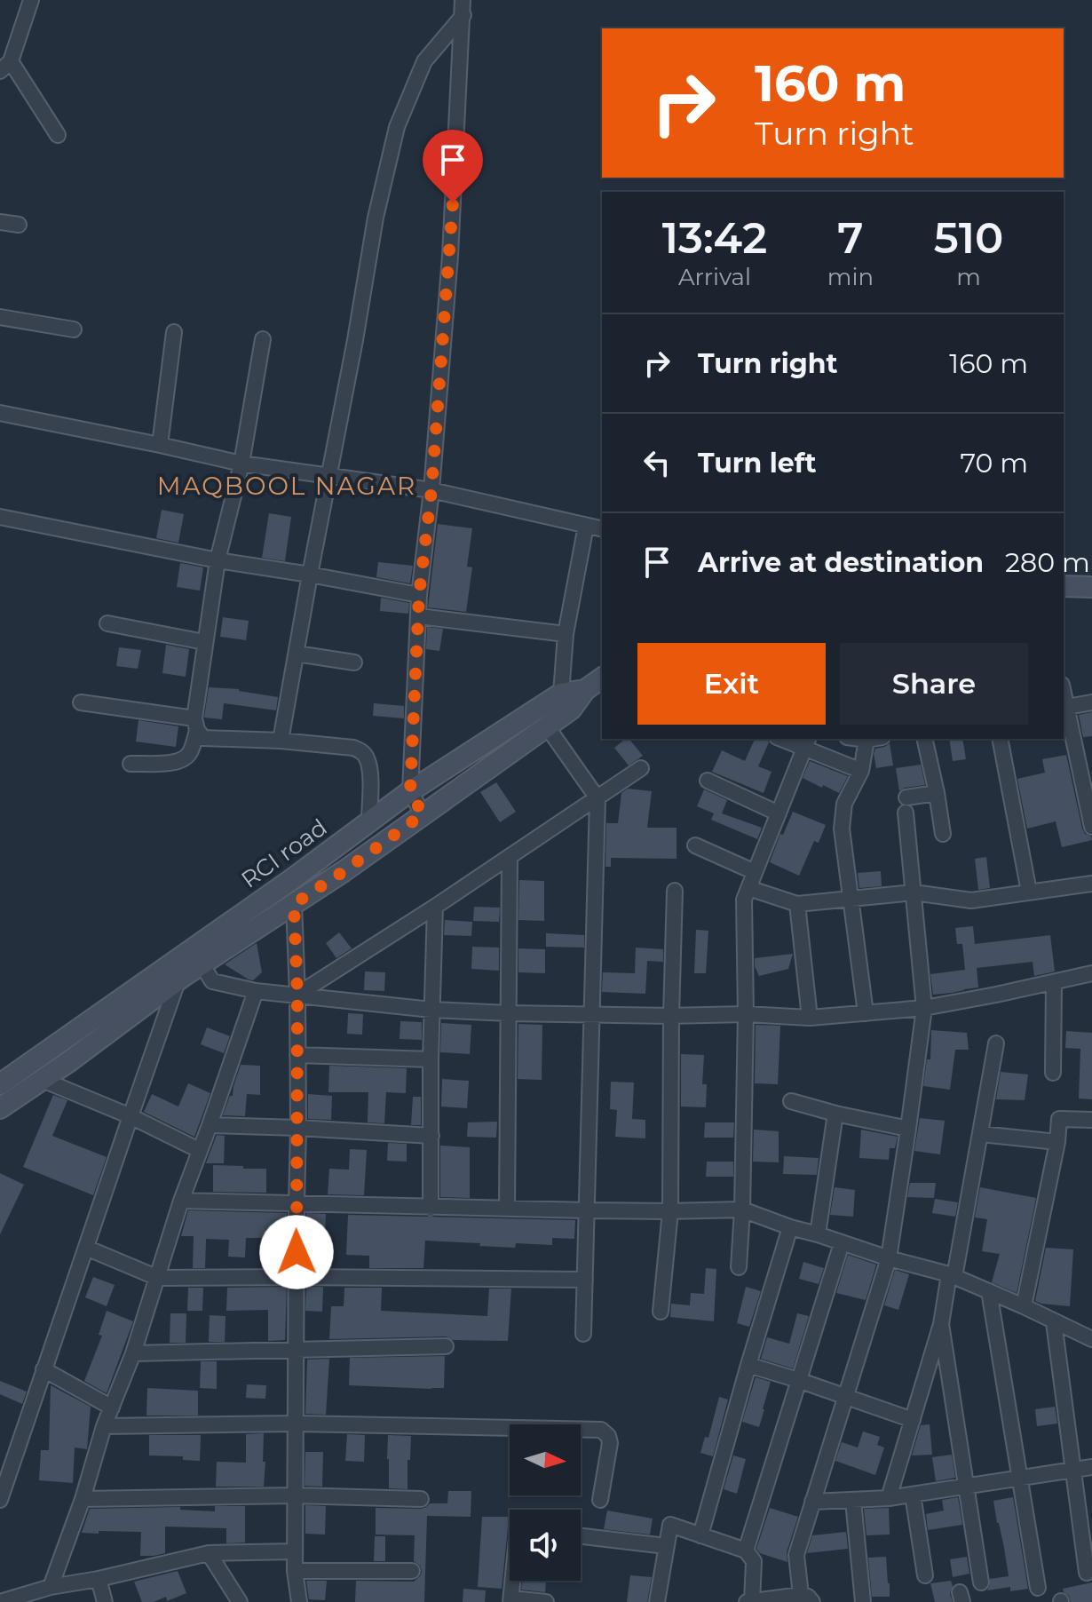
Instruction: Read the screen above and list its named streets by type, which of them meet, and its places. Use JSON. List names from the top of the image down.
{
  "streets": {
    "street": ["RCI road"]
  },
  "districts": ["MAQBOOL NAGAR"],
  "north": "right",
  "page": {
    "turn": ["160 m", "Turn right"],
    "eta": [
      "13:42",
      "Arrival",
      "7",
      "min",
      "510",
      "m"
    ],
    "list": [
      {
        "name": "Turn right",
        "value": "160 m"
      },
      {
        "name": "Turn left",
        "value": "70 m"
      },
      {
        "name": "Arrive at destination",
        "value": "280 m"
      }
    ],
    "buttons": ["Exit", "Share"]
  }
}
